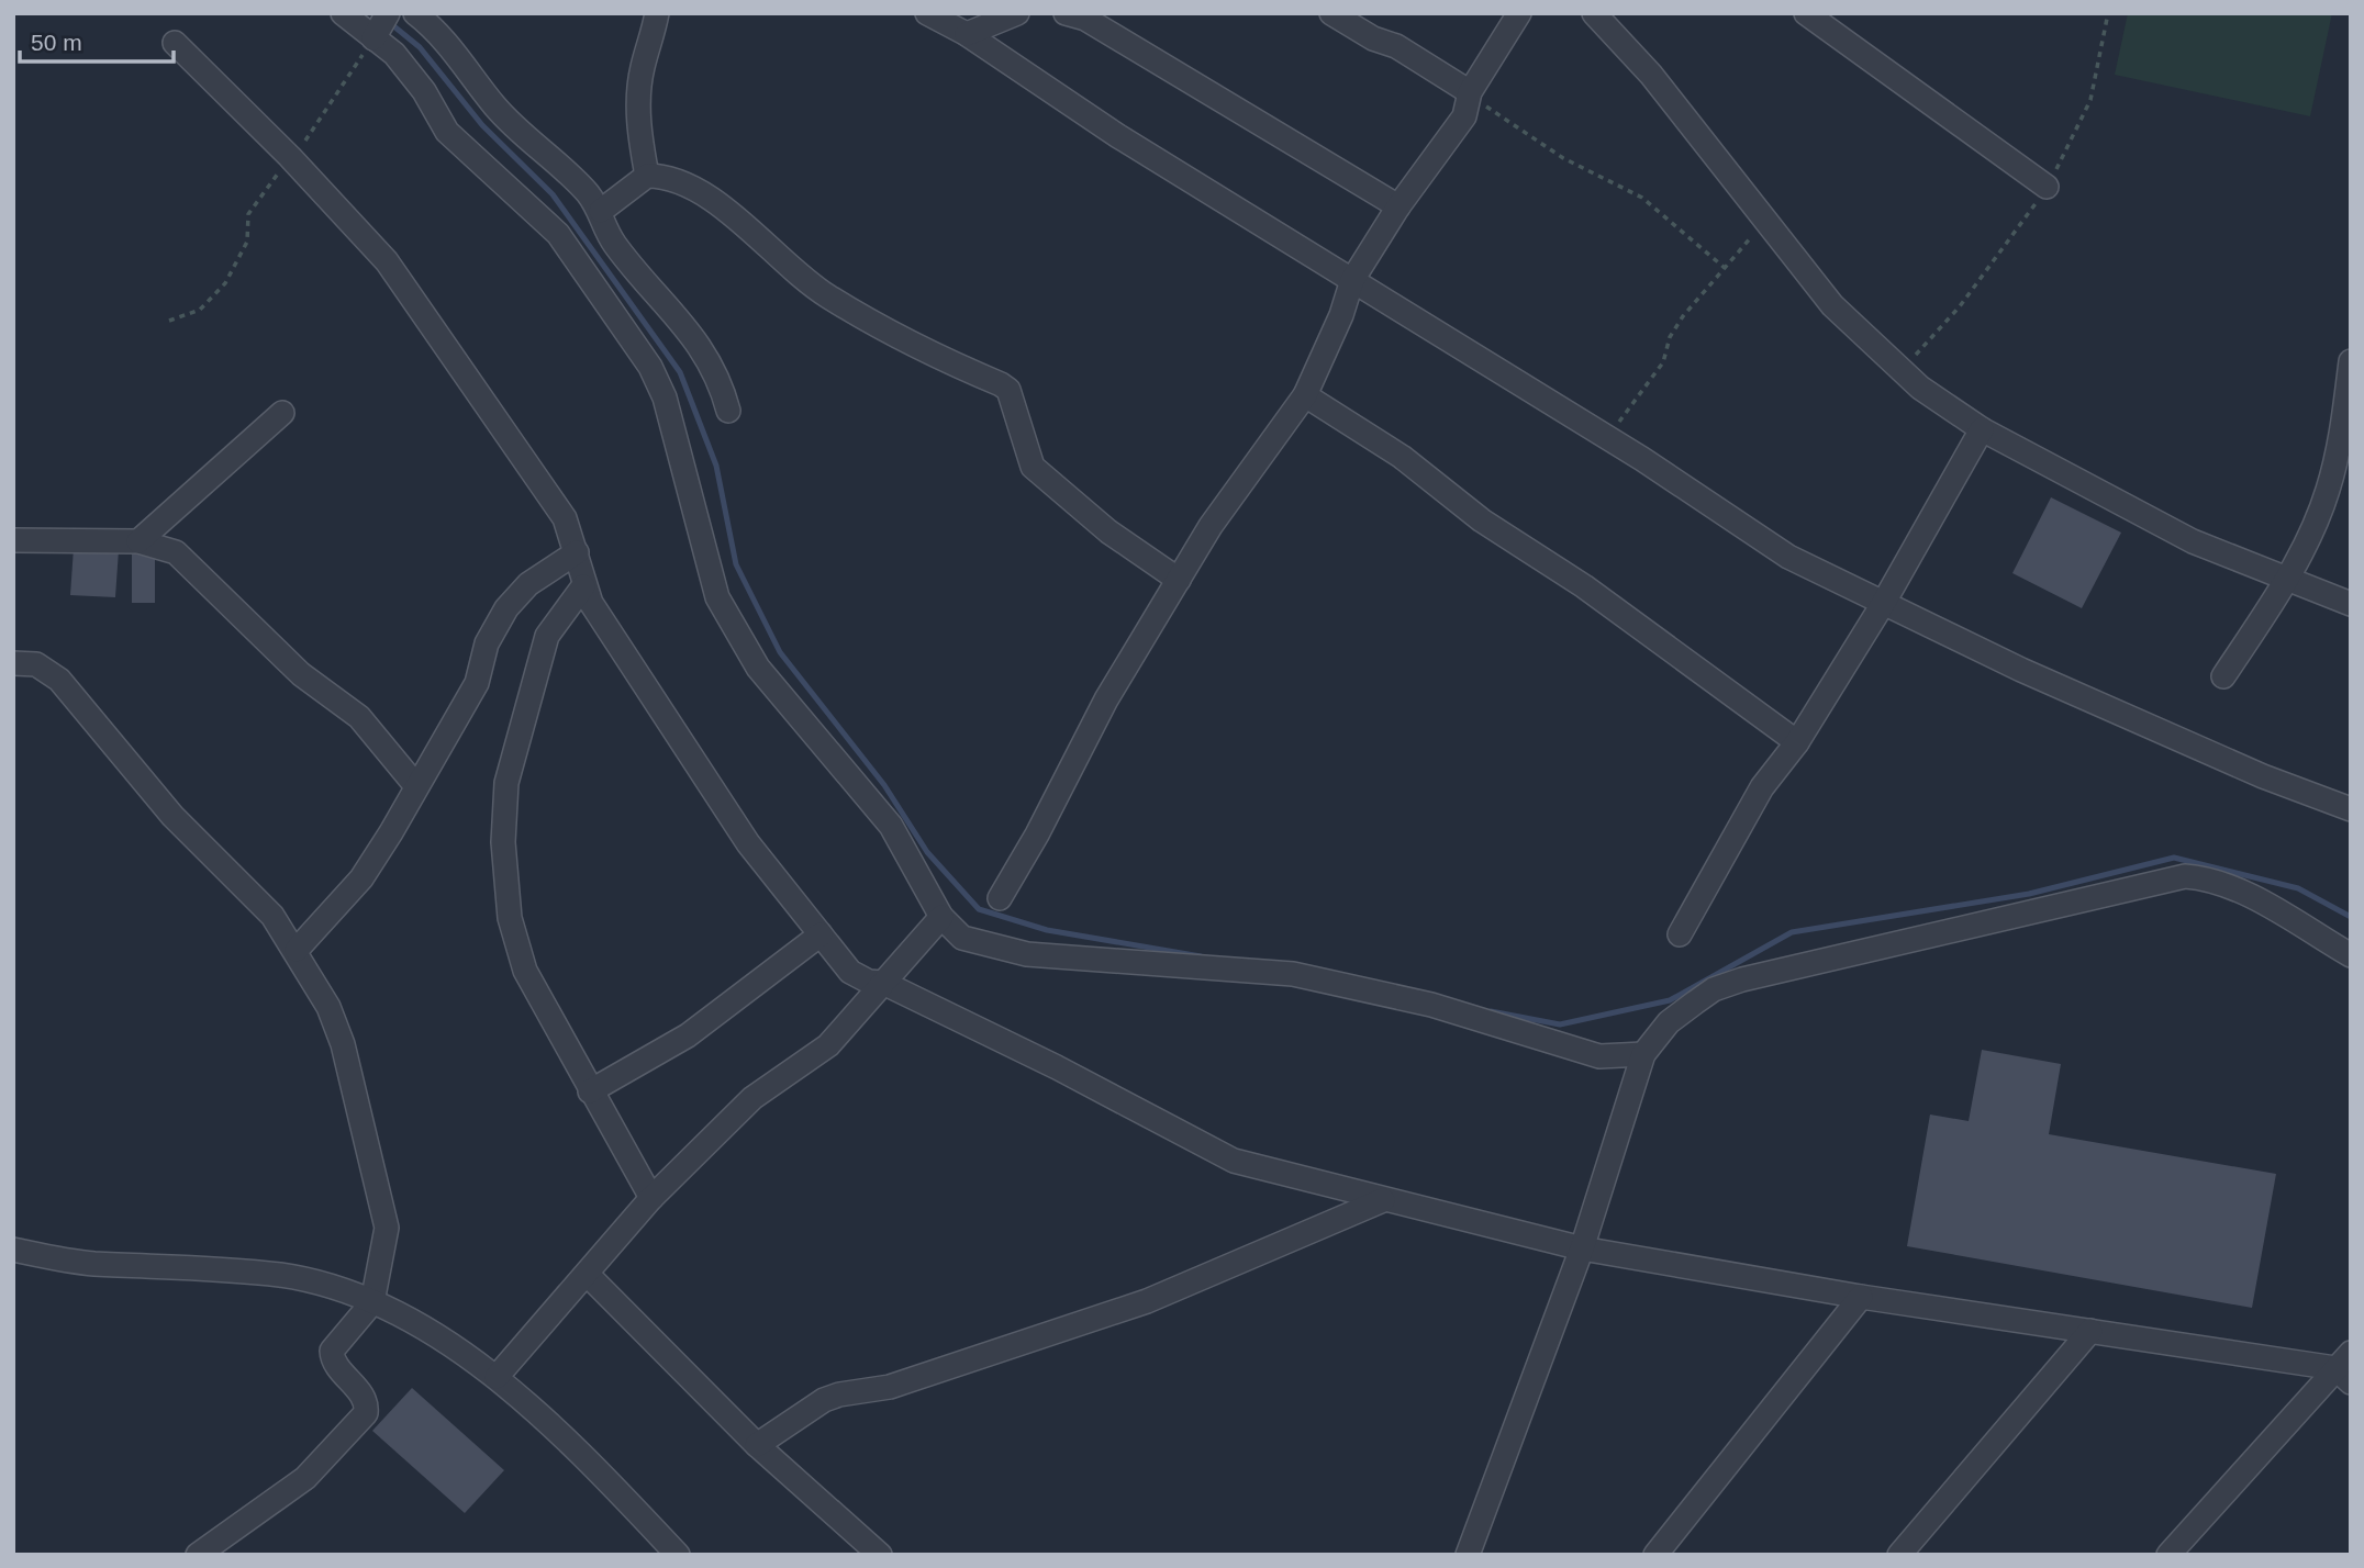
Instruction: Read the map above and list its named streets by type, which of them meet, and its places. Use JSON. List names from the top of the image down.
{
  "scale_bar": "50 m"
}
